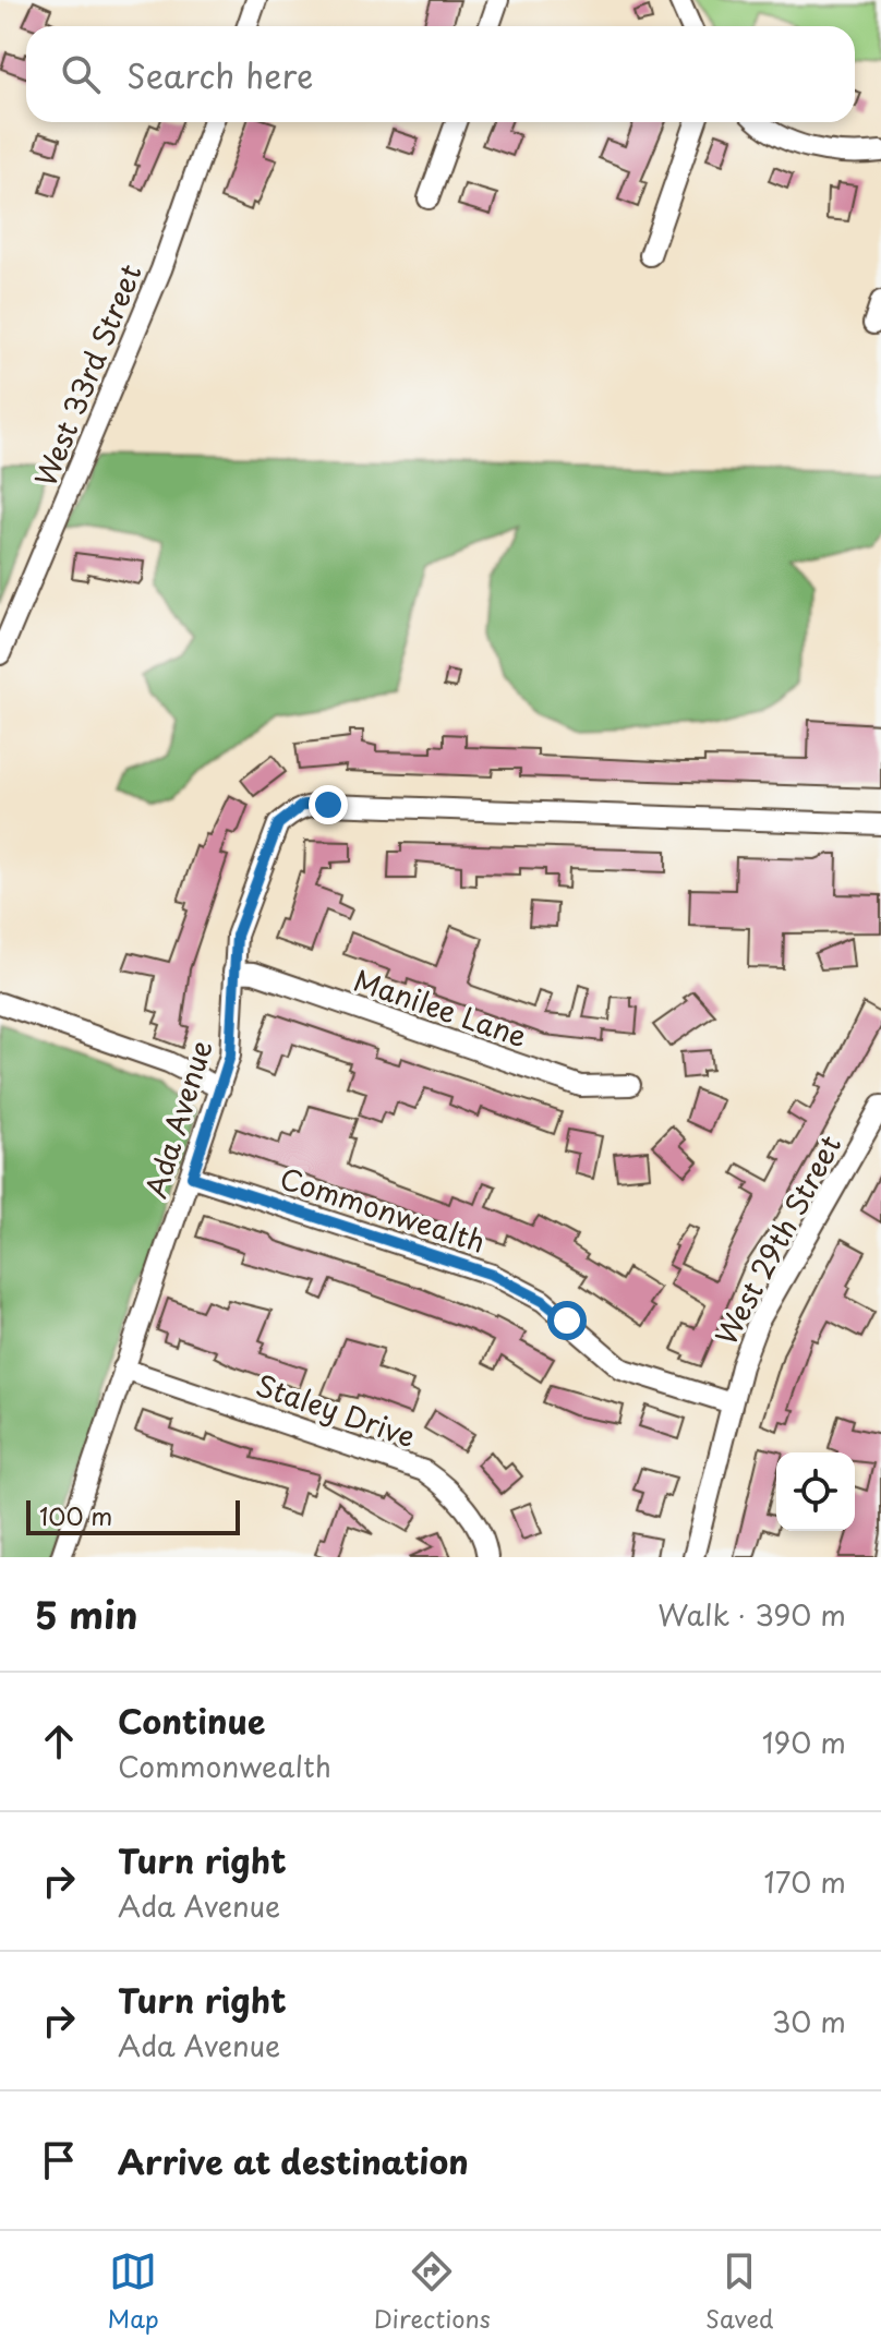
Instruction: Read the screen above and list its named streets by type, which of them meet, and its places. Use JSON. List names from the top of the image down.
{
  "streets": {
    "street": [
      "West 33rd Street",
      "Manilee Lane",
      "Ada Avenue",
      "Commonwealth",
      "West 29th Street",
      "Staley Drive"
    ]
  },
  "crossings": [
    ["Manilee Lane", "Ada Avenue"],
    ["Ada Avenue", "Commonwealth"],
    ["Ada Avenue", "Staley Drive"],
    ["Commonwealth", "West 29th Street"]
  ],
  "scale_bar": "100 m",
  "page": {
    "search": "Search here",
    "scale": "100 m",
    "heading": ["5 min", "Walk · 390 m"],
    "list": [
      ["Continue", "Commonwealth", "190 m"],
      ["Turn right", "Ada Avenue", "170 m"],
      ["Turn right", "Ada Avenue", "30 m"],
      "Arrive at destination"
    ],
    "nav": ["Map", "Directions", "Saved"]
  }
}
